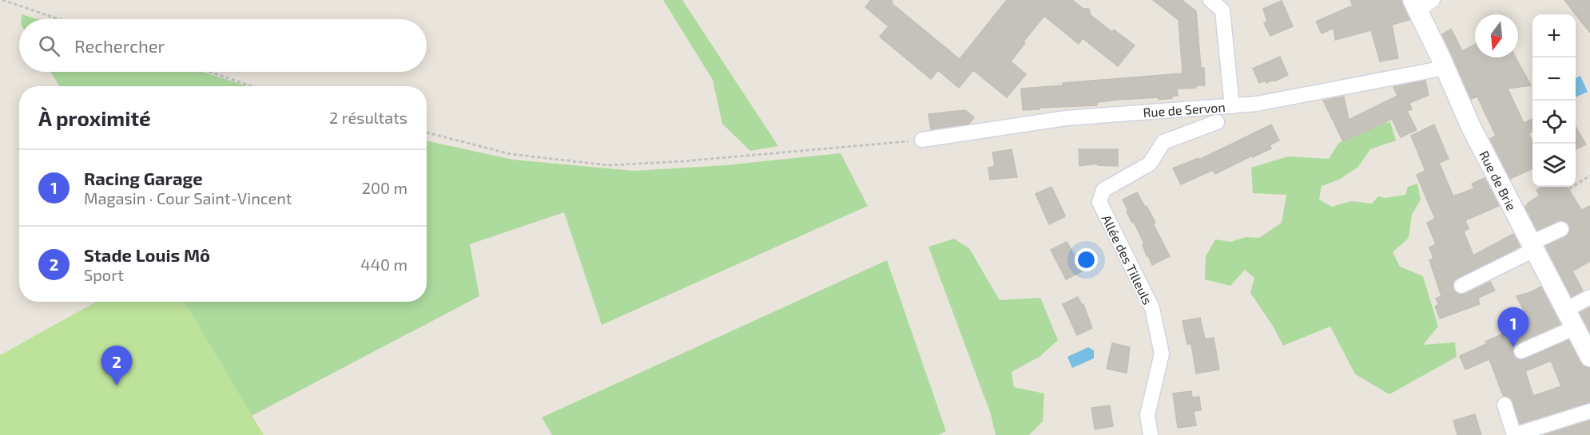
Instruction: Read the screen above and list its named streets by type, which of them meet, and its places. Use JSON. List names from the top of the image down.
{
  "streets": {
    "street": ["Rue de Servon", "Rue de Brie", "Allée des Tilleuls"]
  },
  "crossings": [
    ["Rue de Servon", "Rue de Brie"]
  ],
  "north": "bottom",
  "page": {
    "map_buttons": ["+", "−"],
    "search": "Rechercher",
    "heading": ["À proximité", "2 résultats"],
    "list": [
      {
        "mark": "1",
        "name": "Racing Garage",
        "note": "Magasin · Cour Saint-Vincent",
        "value": "200 m"
      },
      {
        "mark": "2",
        "name": "Stade Louis Mô",
        "note": "Sport",
        "value": "440 m"
      }
    ],
    "pins": ["1", "2"]
  }
}
